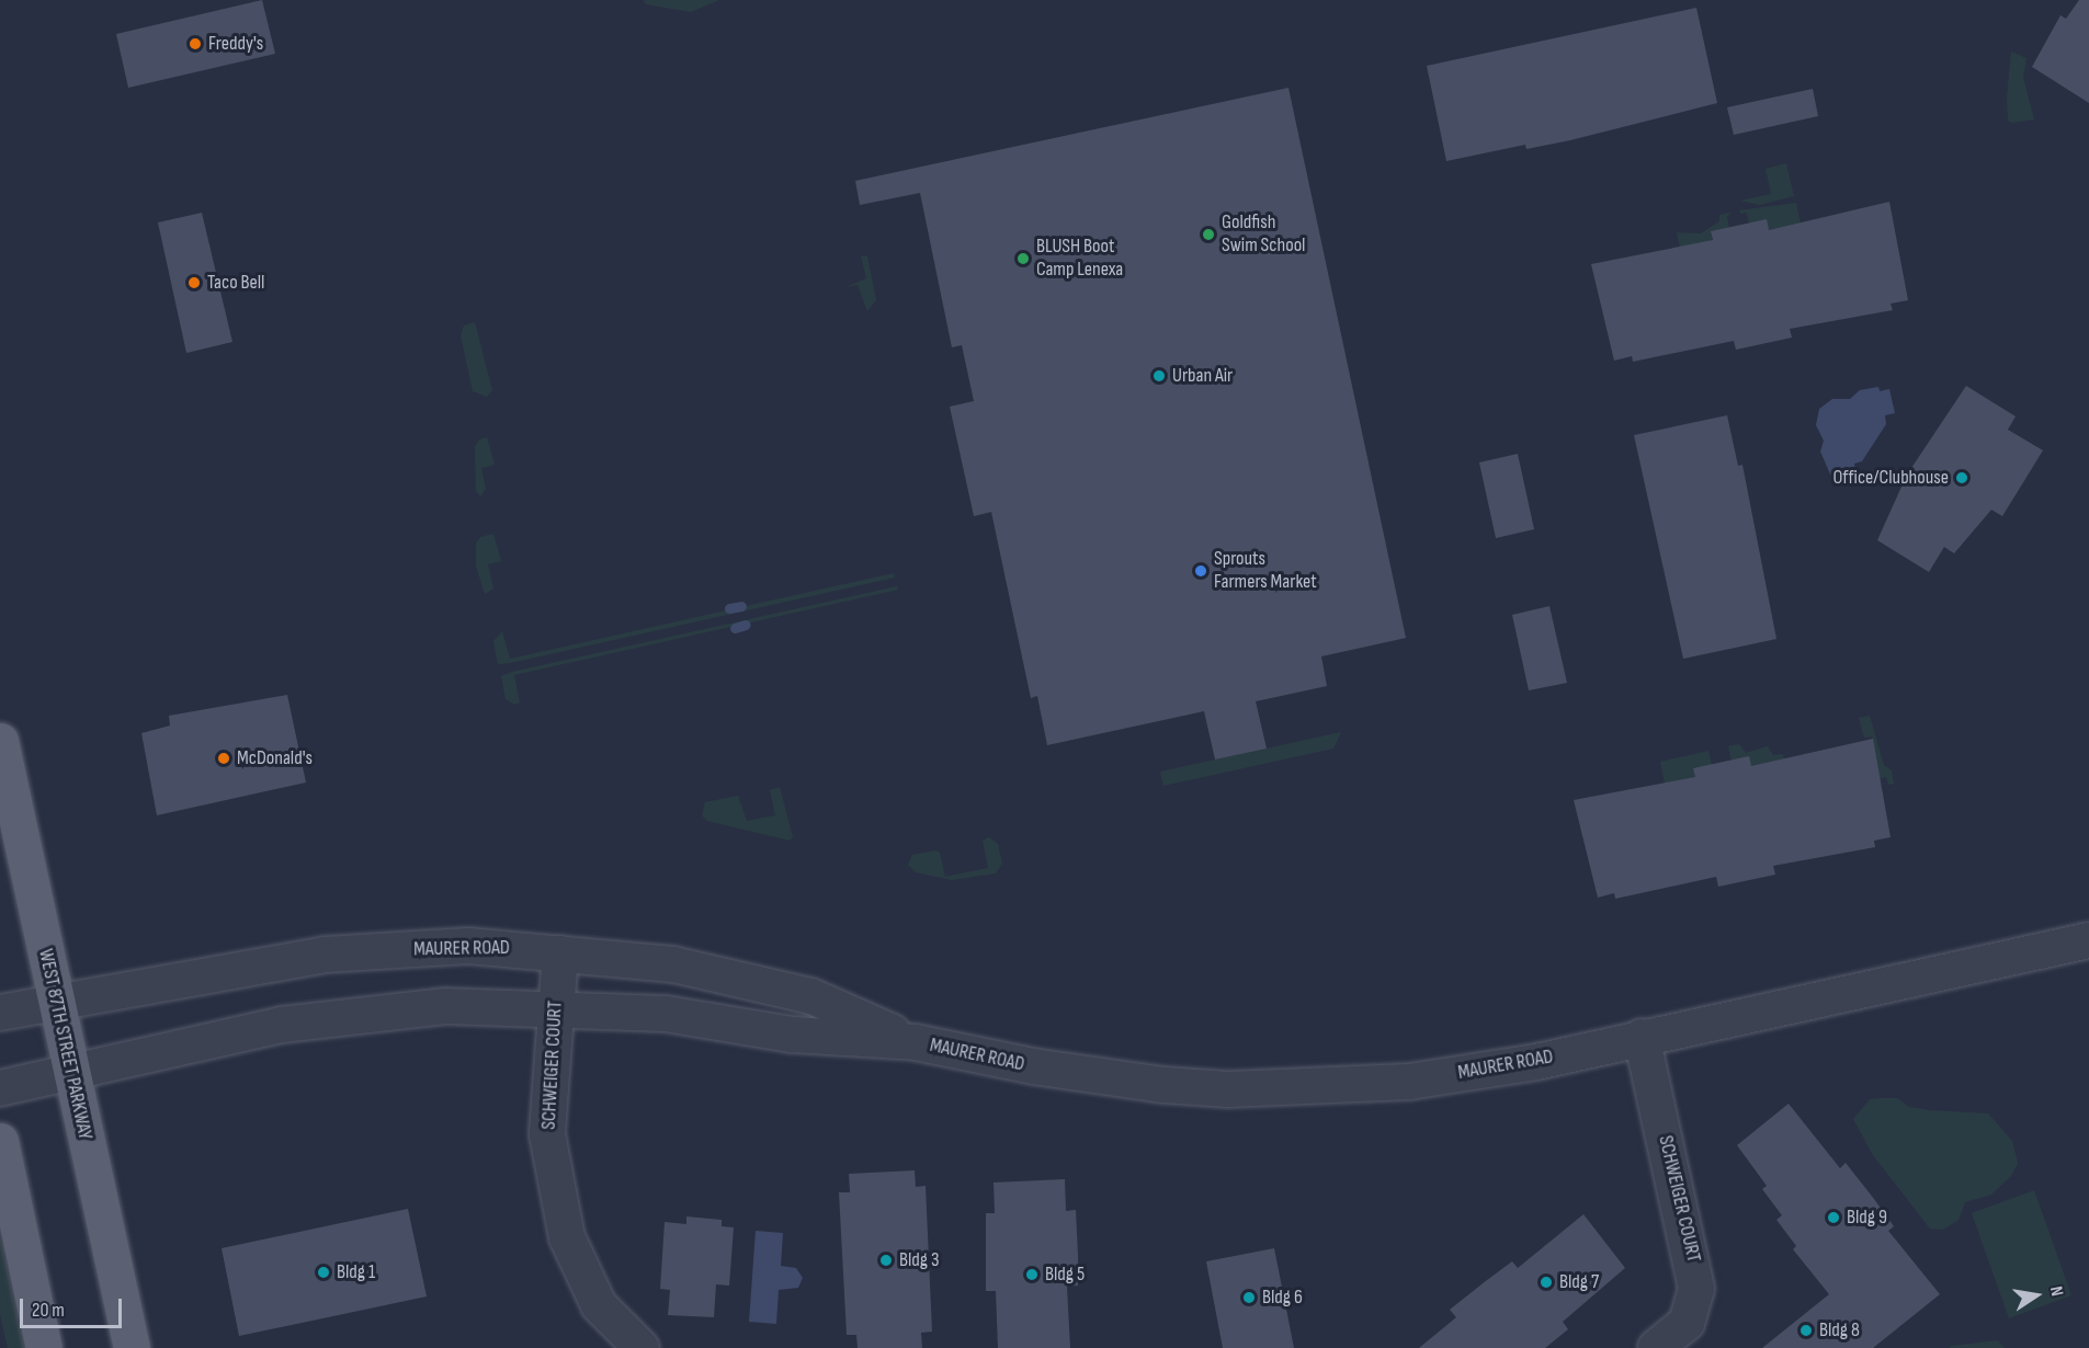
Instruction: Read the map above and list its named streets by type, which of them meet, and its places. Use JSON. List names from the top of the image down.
{
  "streets": {
    "main road": ["WEST 87TH STREET PARKWAY"],
    "street": ["MAURER ROAD", "SCHWEIGER COURT"]
  },
  "crossings": [
    ["MAURER ROAD", "WEST 87TH STREET PARKWAY"],
    ["MAURER ROAD", "SCHWEIGER COURT"]
  ],
  "places": [
    "Freddy's",
    "Goldfish Swim School",
    "BLUSH Boot Camp Lenexa",
    "Taco Bell",
    "Urban Air",
    "Office/Clubhouse",
    "Sprouts Farmers Market",
    "McDonald's",
    "Bldg 9",
    "Bldg 3",
    "Bldg 1",
    "Bldg 5",
    "Bldg 7",
    "Bldg 6",
    "Bldg 8"
  ],
  "scale_bar": "20 m",
  "north": "right"
}
